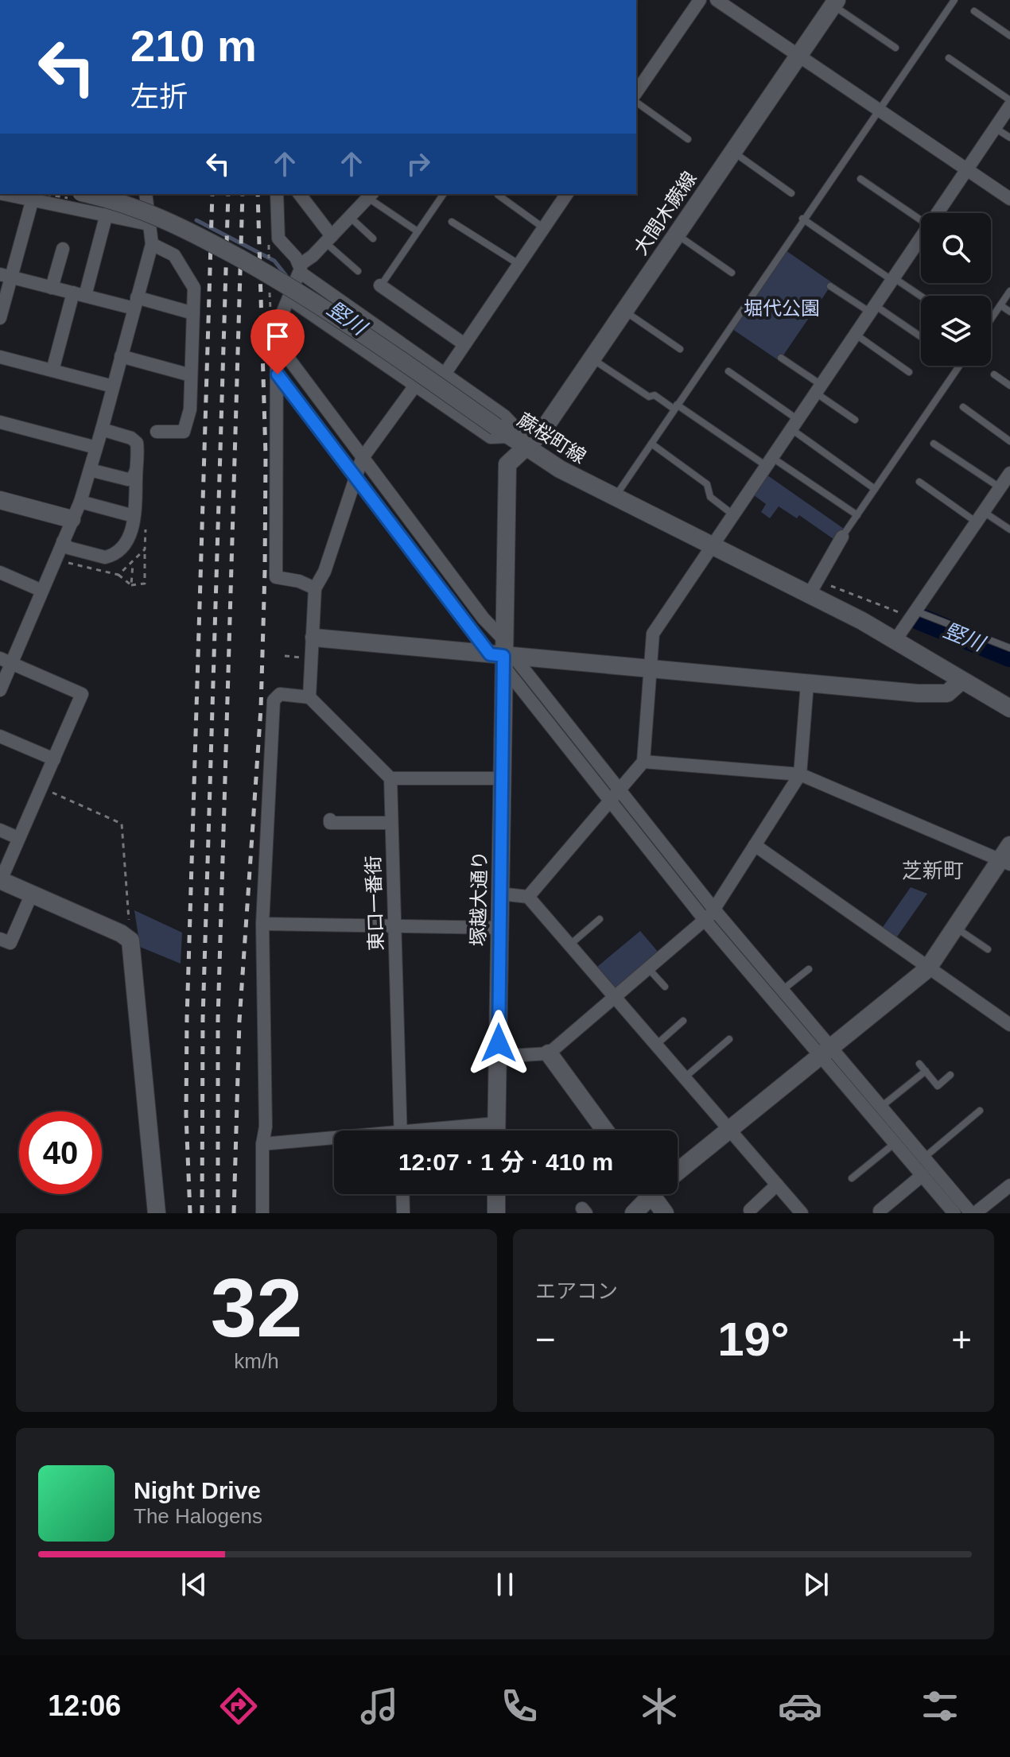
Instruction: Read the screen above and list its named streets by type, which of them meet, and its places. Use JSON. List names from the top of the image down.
{
  "streets": {
    "street": [
      "大間木蕨線",
      "蕨桜町線",
      "塚越大通り",
      "東口一番街"
    ]
  },
  "crossings": [
    ["大間木蕨線", "蕨桜町線"],
    ["大間木蕨線", "塚越大通り"]
  ],
  "districts": ["芝新町"],
  "water": ["竪川"],
  "parks": ["堀代公園"],
  "page": {
    "turn": ["210 m", "左折"],
    "limit": "40",
    "trip": "12:07 · 1 分 · 410 m",
    "tile": [
      ["32", "km/h"],
      "エアコン"
    ],
    "heat": ["−", "19°", "+"],
    "song": ["Night Drive", "The Halogens"],
    "tabs": "12:06"
  }
}
